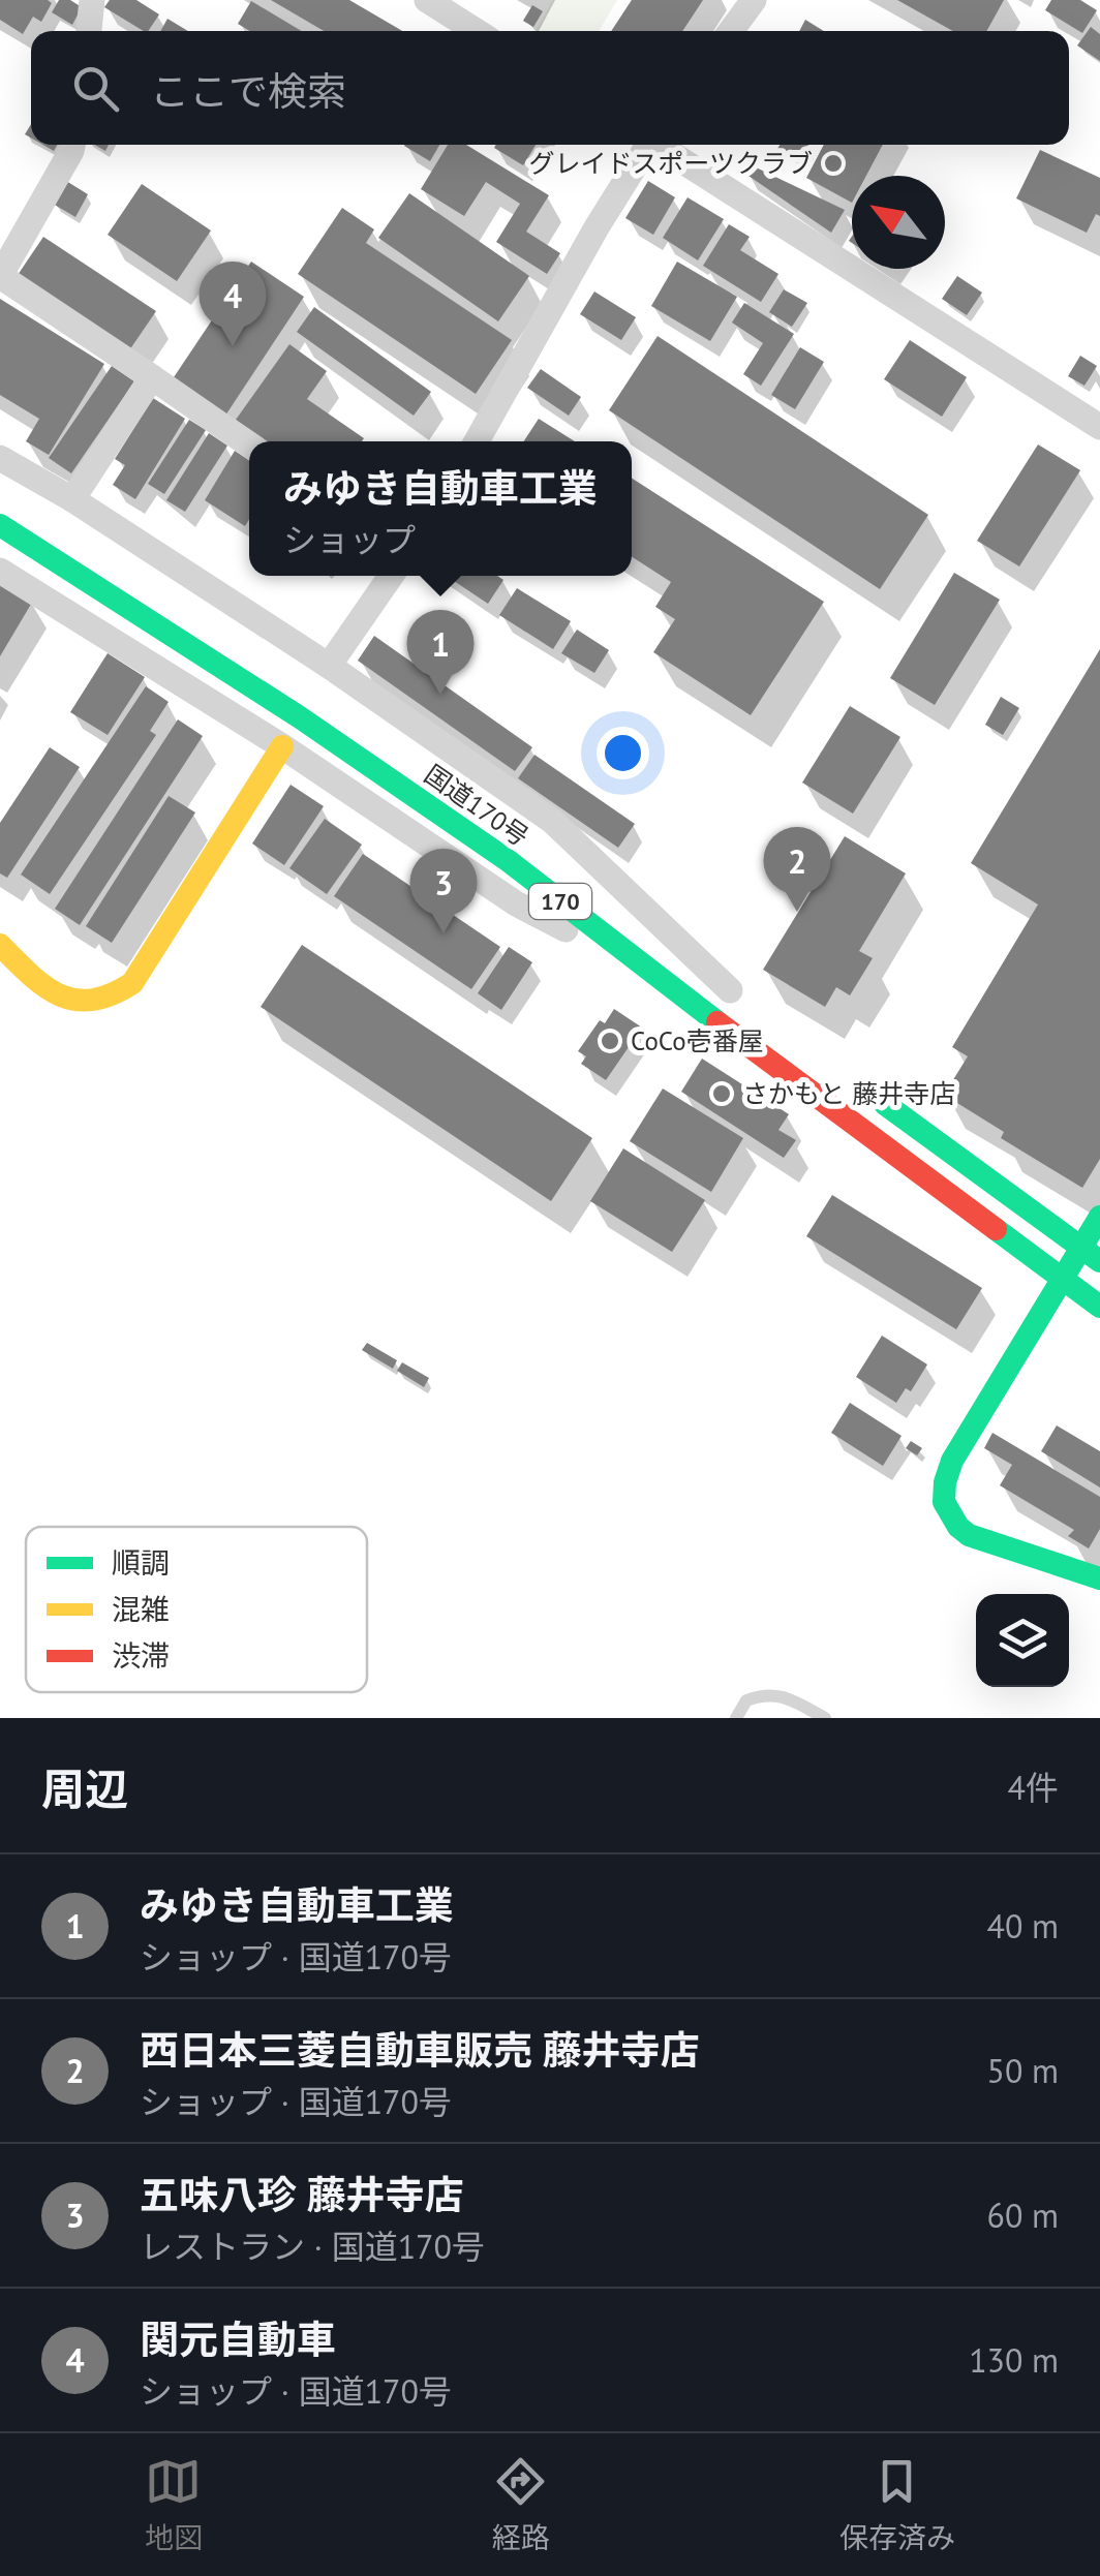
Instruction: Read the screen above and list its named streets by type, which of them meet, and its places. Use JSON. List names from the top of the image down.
{
  "streets": {
    "main road": ["国道170号", "170"]
  },
  "places": ["グレイドスポーツクラブ", "CoCo壱番屋", "さかもと 藤井寺店"],
  "legend": ["順調", "混雑", "渋滞"],
  "north": "top left",
  "page": {
    "search": "ここで検索",
    "pins": [
      "4",
      "1",
      "2",
      "3"
    ],
    "popup": ["みゆき自動車工業", "ショップ"],
    "heading": ["周辺", "4件"],
    "list": [
      {
        "mark": "1",
        "name": "みゆき自動車工業",
        "note": "ショップ · 国道170号",
        "value": "40 m"
      },
      {
        "mark": "2",
        "name": "西日本三菱自動車販売 藤井寺店",
        "note": "ショップ · 国道170号",
        "value": "50 m"
      },
      {
        "mark": "3",
        "name": "五味八珍 藤井寺店",
        "note": "レストラン · 国道170号",
        "value": "60 m"
      },
      {
        "mark": "4",
        "name": "関元自動車",
        "note": "ショップ · 国道170号",
        "value": "130 m"
      }
    ],
    "nav": ["地図", "経路", "保存済み"]
  }
}
